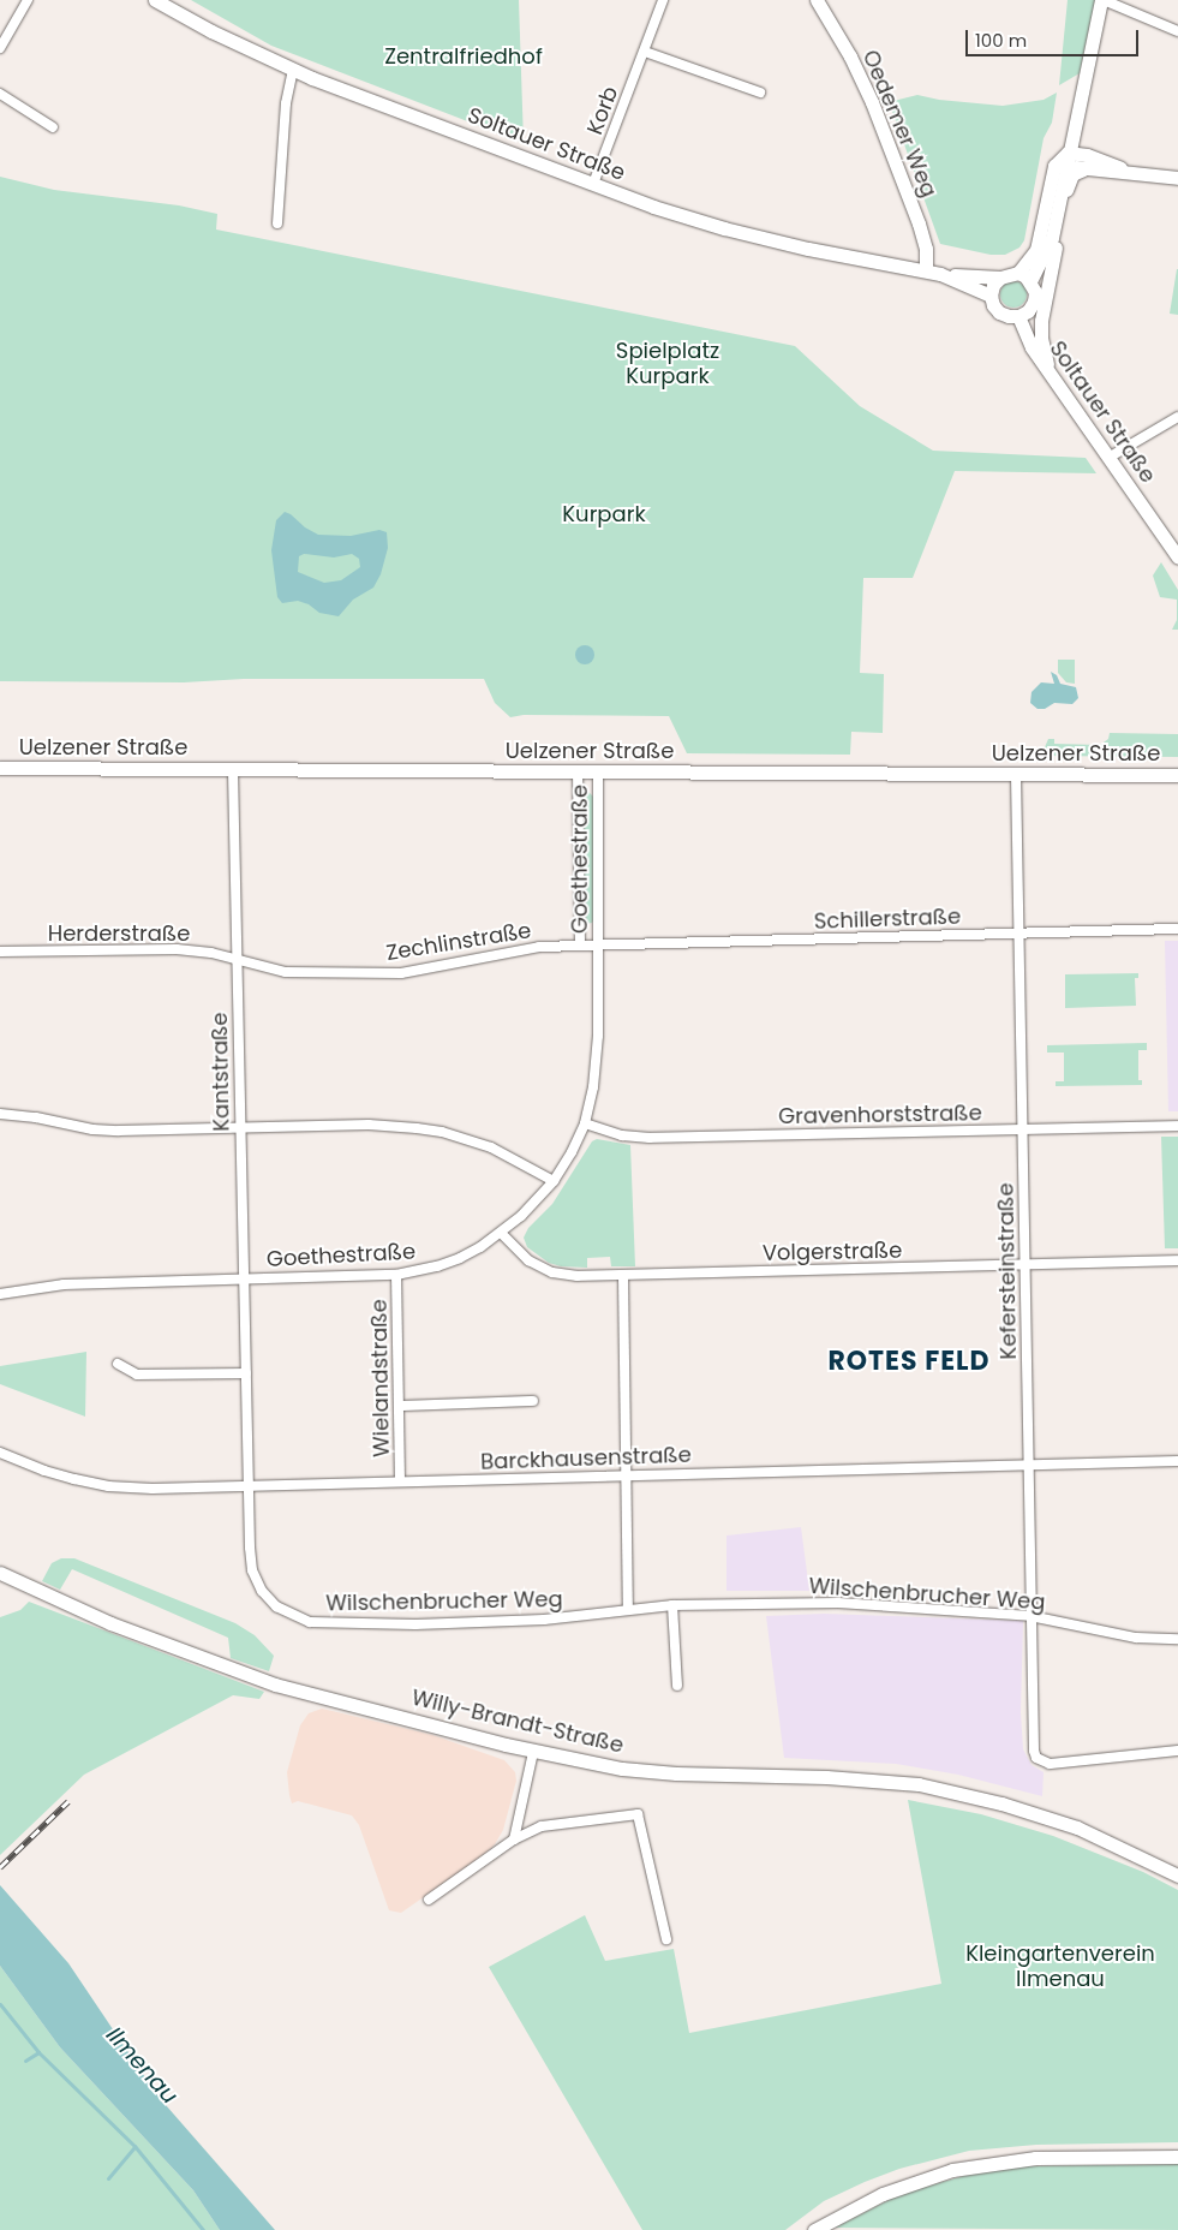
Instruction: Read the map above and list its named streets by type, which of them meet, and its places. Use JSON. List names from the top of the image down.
{
  "streets": {
    "street": [
      "Korb",
      "Oedemer Weg",
      "Soltauer Straße",
      "Uelzener Straße",
      "Goethestraße",
      "Schillerstraße",
      "Herderstraße",
      "Zechlinstraße",
      "Kantstraße",
      "Gravenhorststraße",
      "Volgerstraße",
      "Kefersteinstraße",
      "Wielandstraße",
      "Barckhausenstraße",
      "Wilschenbrucher Weg",
      "Willy-Brandt-Straße"
    ]
  },
  "crossings": [
    ["Korb", "Soltauer Straße"],
    ["Oedemer Weg", "Soltauer Straße"],
    ["Uelzener Straße", "Goethestraße"],
    ["Uelzener Straße", "Kantstraße"],
    ["Uelzener Straße", "Kefersteinstraße"],
    ["Goethestraße", "Schillerstraße"],
    ["Goethestraße", "Zechlinstraße"],
    ["Goethestraße", "Kantstraße"],
    ["Goethestraße", "Gravenhorststraße"],
    ["Goethestraße", "Volgerstraße"],
    ["Goethestraße", "Wielandstraße"],
    ["Schillerstraße", "Kefersteinstraße"],
    ["Herderstraße", "Zechlinstraße"],
    ["Herderstraße", "Kantstraße"],
    ["Zechlinstraße", "Kantstraße"],
    ["Kantstraße", "Barckhausenstraße"],
    ["Kantstraße", "Wilschenbrucher Weg"],
    ["Gravenhorststraße", "Kefersteinstraße"],
    ["Volgerstraße", "Kefersteinstraße"],
    ["Kefersteinstraße", "Barckhausenstraße"],
    ["Kefersteinstraße", "Wilschenbrucher Weg"],
    ["Wielandstraße", "Barckhausenstraße"],
    ["Barckhausenstraße", "Wilschenbrucher Weg"]
  ],
  "districts": ["ROTES FELD"],
  "water": ["Ilmenau"],
  "parks": [
    "Zentralfriedhof",
    "Spielplatz Kurpark",
    "Kurpark",
    "Kleingartenverein Ilmenau"
  ],
  "scale_bar": "100 m"
}
